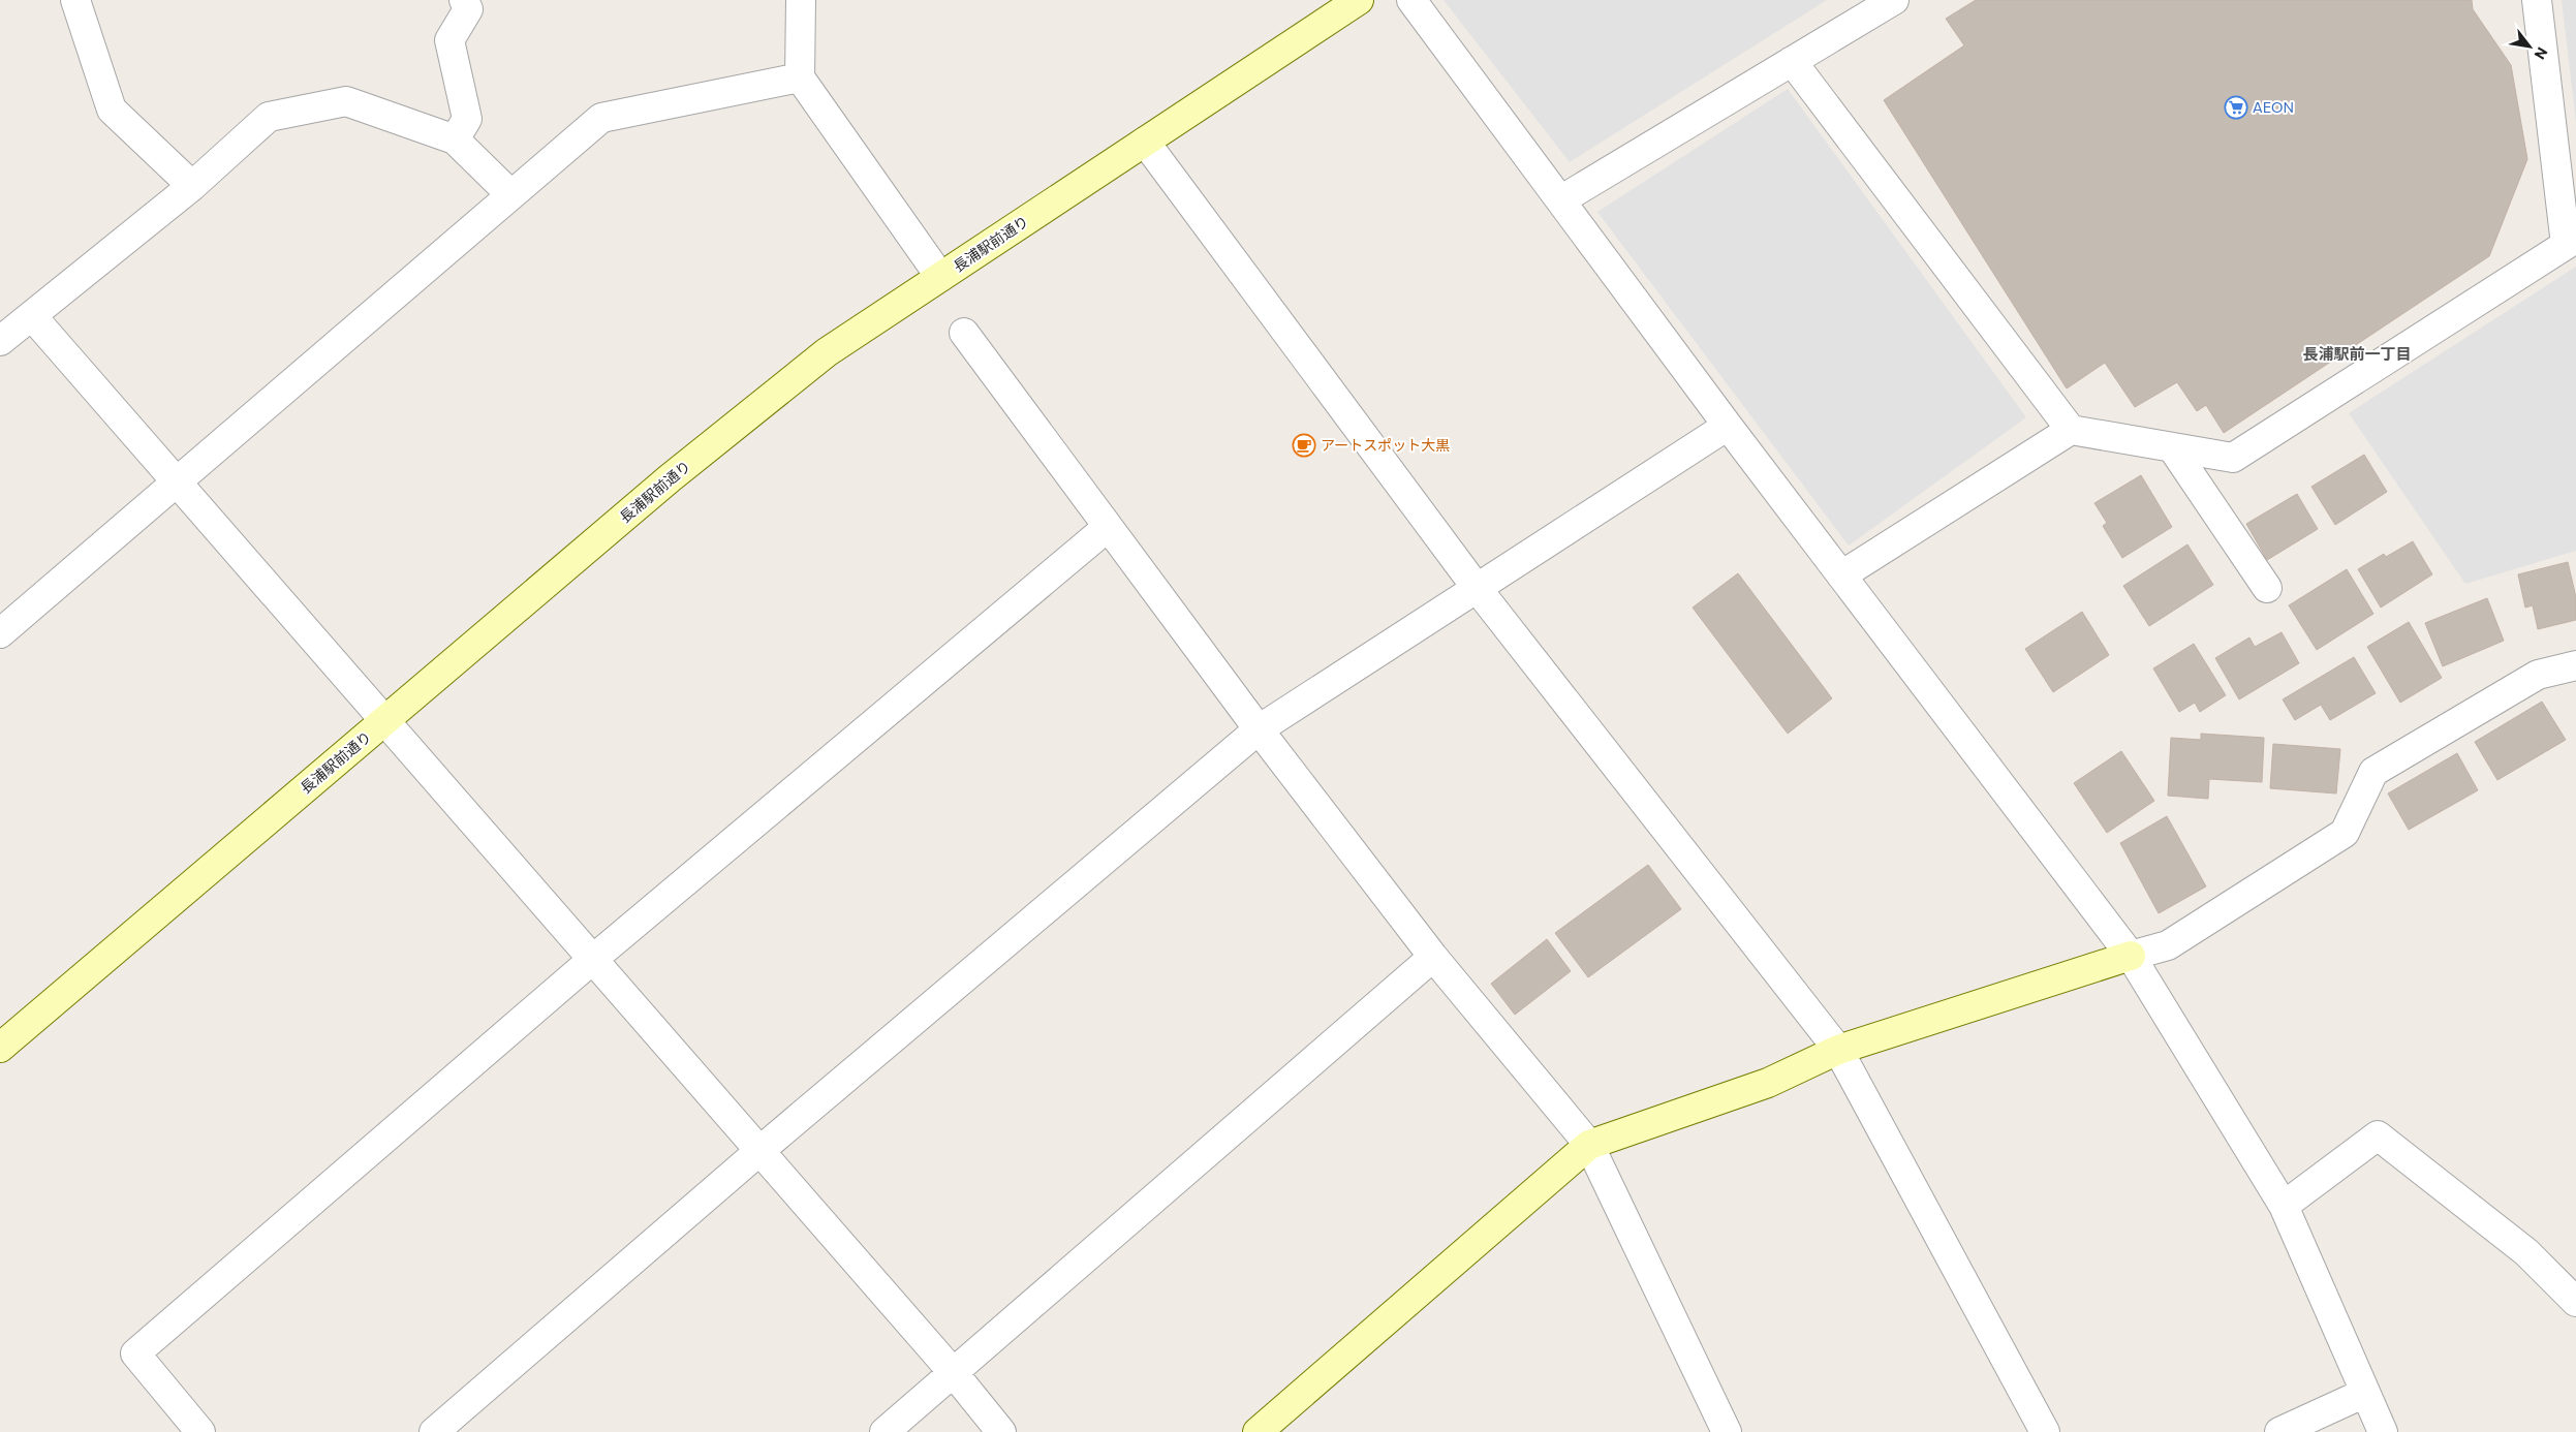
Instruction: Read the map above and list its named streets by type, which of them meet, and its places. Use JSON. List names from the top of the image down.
{
  "streets": {
    "street": ["長浦駅前通り"]
  },
  "districts": ["長浦駅前一丁目"],
  "places": {
    "supermarket": ["AEON"],
    "cafe": ["アートスポット大黒"]
  },
  "north": "bottom right"
}
